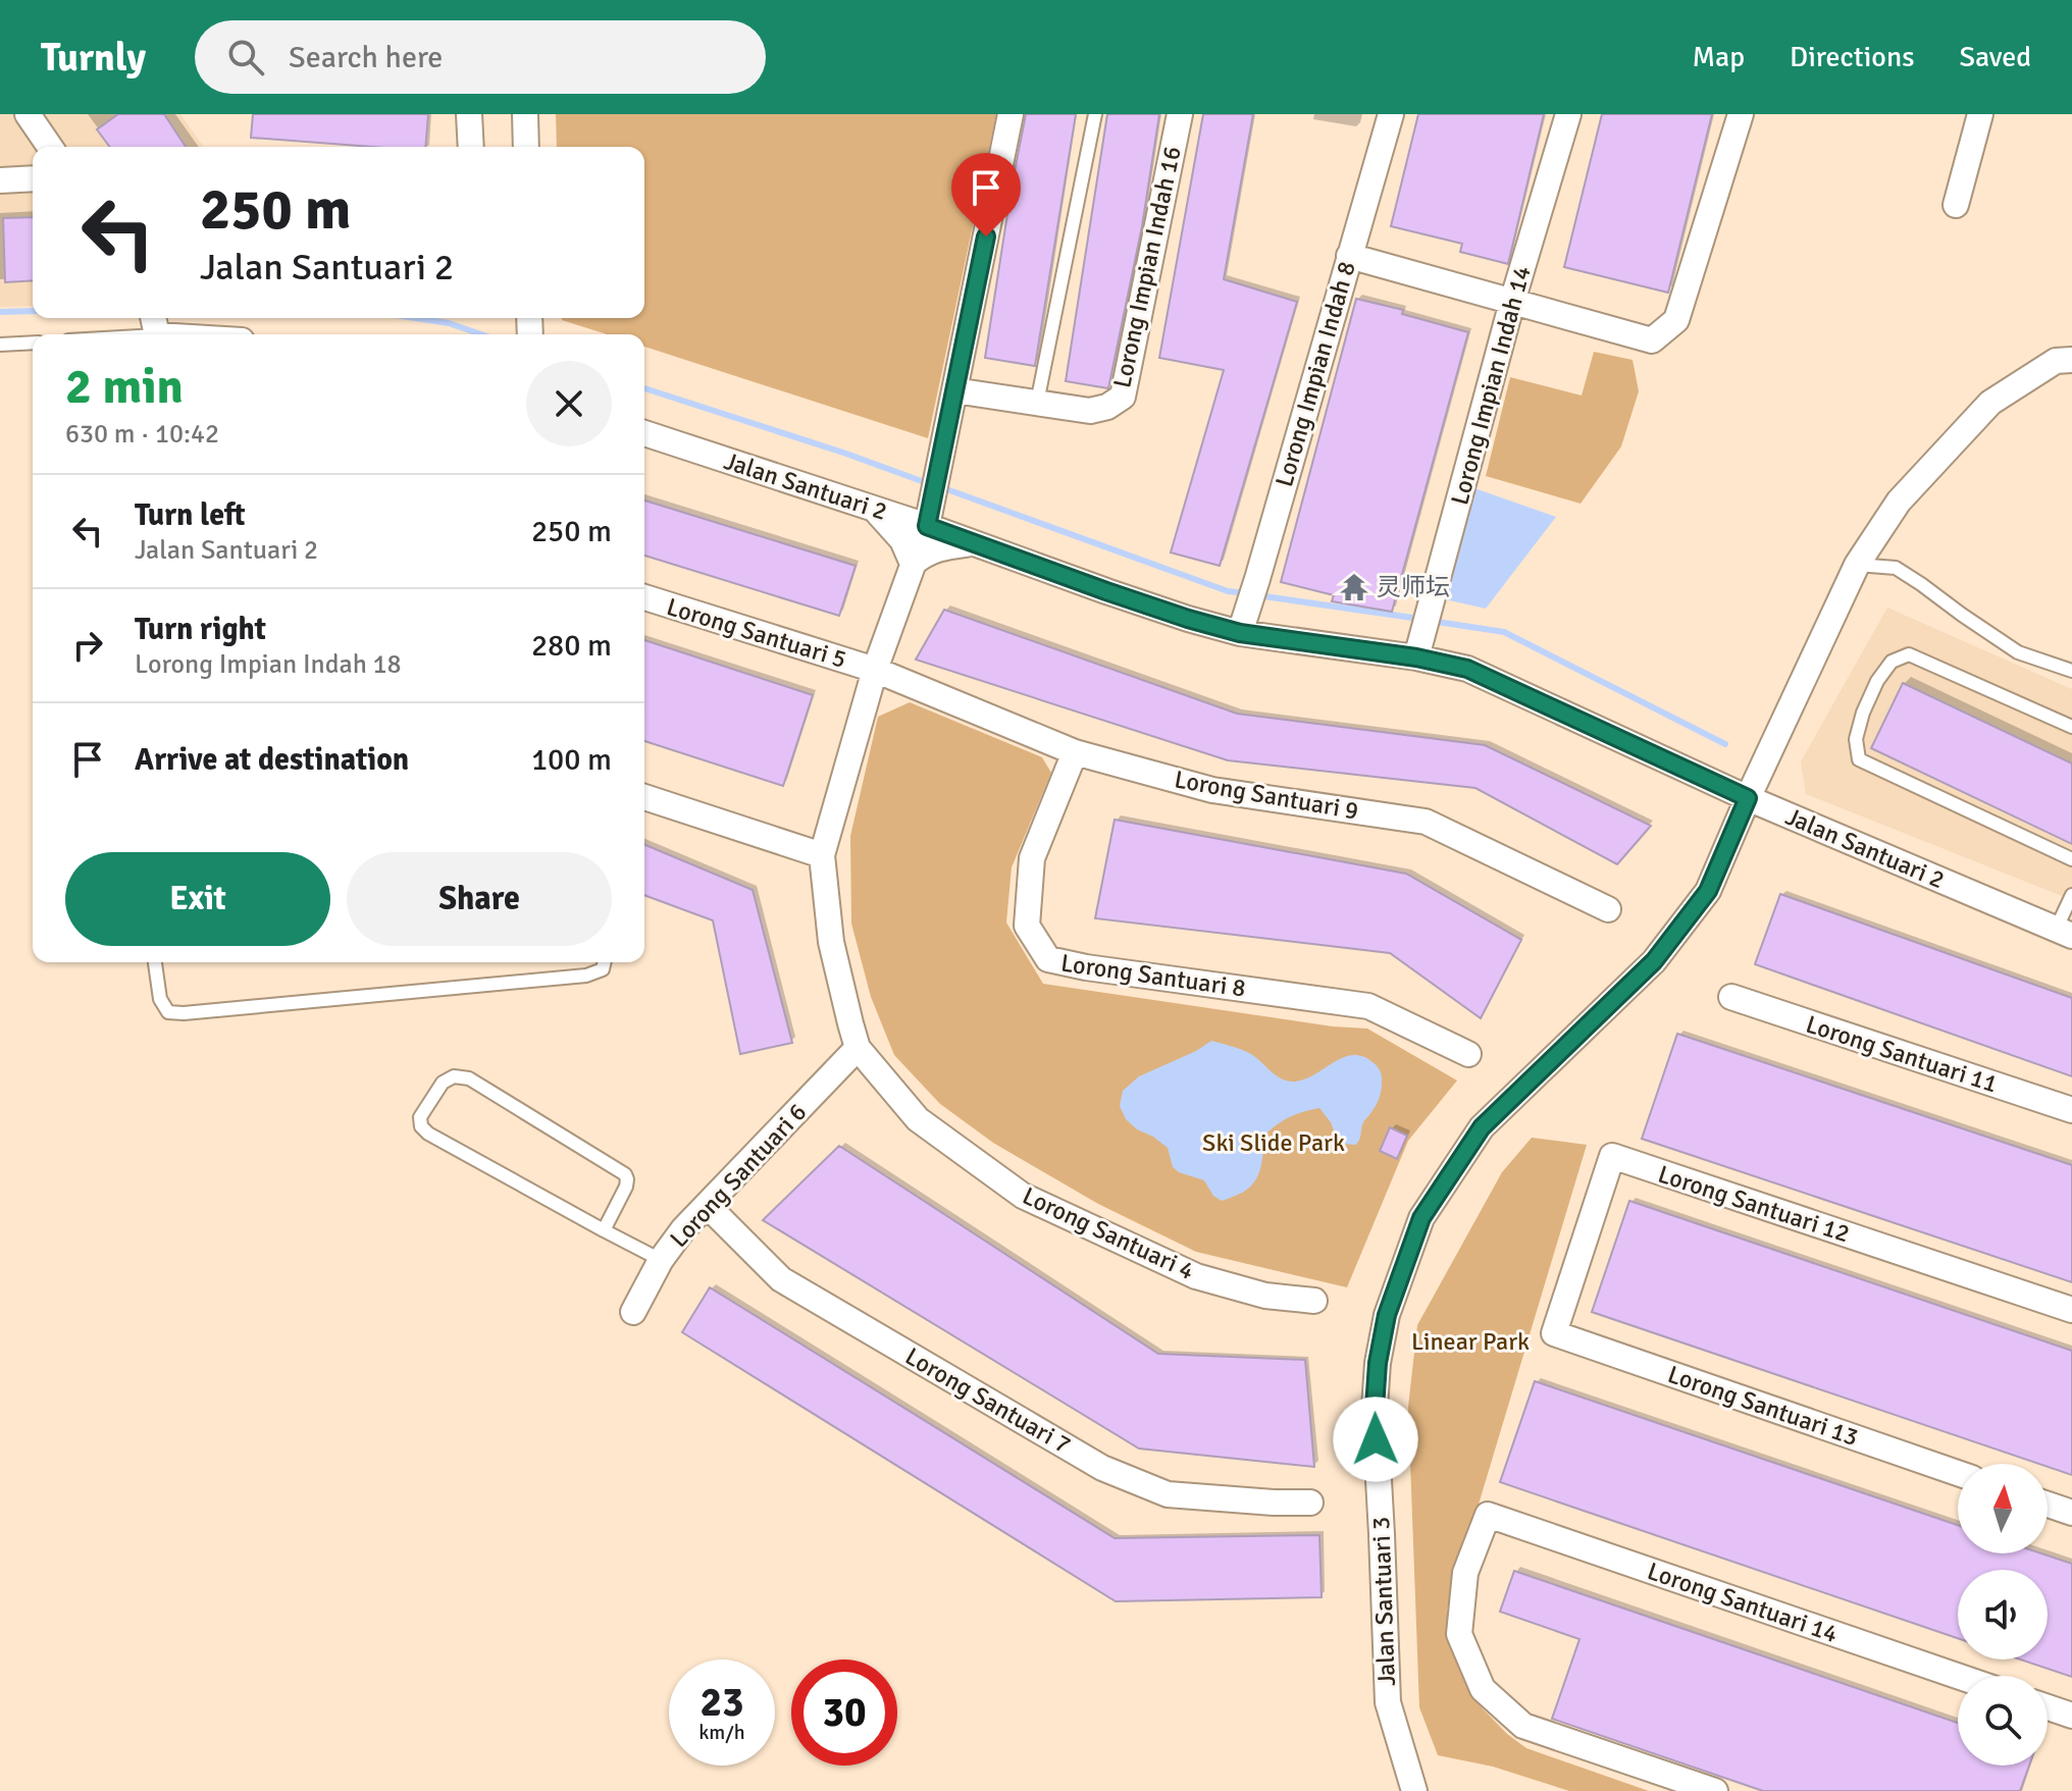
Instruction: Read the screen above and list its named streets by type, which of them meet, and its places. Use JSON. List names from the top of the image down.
{
  "streets": {
    "street": [
      "Lorong Impian Indah 16",
      "Lorong Impian Indah 8",
      "Lorong Impian Indah 14",
      "Jalan Santuari 2",
      "Lorong Santuari 5",
      "Lorong Santuari 9",
      "Lorong Santuari 8",
      "Lorong Santuari 11",
      "Lorong Santuari 6",
      "Lorong Santuari 12",
      "Lorong Santuari 4",
      "Lorong Santuari 7",
      "Lorong Santuari 13",
      "Jalan Santuari 3",
      "Lorong Santuari 14"
    ]
  },
  "crossings": [
    ["Lorong Impian Indah 16", "Lorong Santuari 4"],
    ["Lorong Impian Indah 8", "Jalan Santuari 2"],
    ["Lorong Impian Indah 14", "Jalan Santuari 2"],
    ["Jalan Santuari 2", "Lorong Santuari 4"],
    ["Jalan Santuari 2", "Jalan Santuari 3"],
    ["Lorong Santuari 5", "Lorong Santuari 9"],
    ["Lorong Santuari 5", "Lorong Santuari 4"],
    ["Lorong Santuari 9", "Lorong Santuari 8"],
    ["Lorong Santuari 9", "Lorong Santuari 4"],
    ["Lorong Santuari 6", "Lorong Santuari 4"],
    ["Lorong Santuari 6", "Lorong Santuari 7"],
    ["Lorong Santuari 12", "Lorong Santuari 13"]
  ],
  "parks": ["Ski Slide Park", "Linear Park"],
  "places": {
    "temple": ["灵师坛"]
  },
  "north": "top",
  "page": {
    "header": "Turnly",
    "search": "Search here",
    "nav": ["Map", "Directions", "Saved"],
    "turn": ["250 m", "Jalan Santuari 2"],
    "heading": ["2 min", "630 m · 10:42"],
    "list": [
      {
        "name": "Turn left",
        "note": "Jalan Santuari 2",
        "value": "250 m"
      },
      {
        "name": "Turn right",
        "note": "Lorong Impian Indah 18",
        "value": "280 m"
      },
      {
        "name": "Arrive at destination",
        "value": "100 m"
      }
    ],
    "buttons": ["Exit", "Share"],
    "speed": "23 km/h",
    "limit": "30"
  }
}
